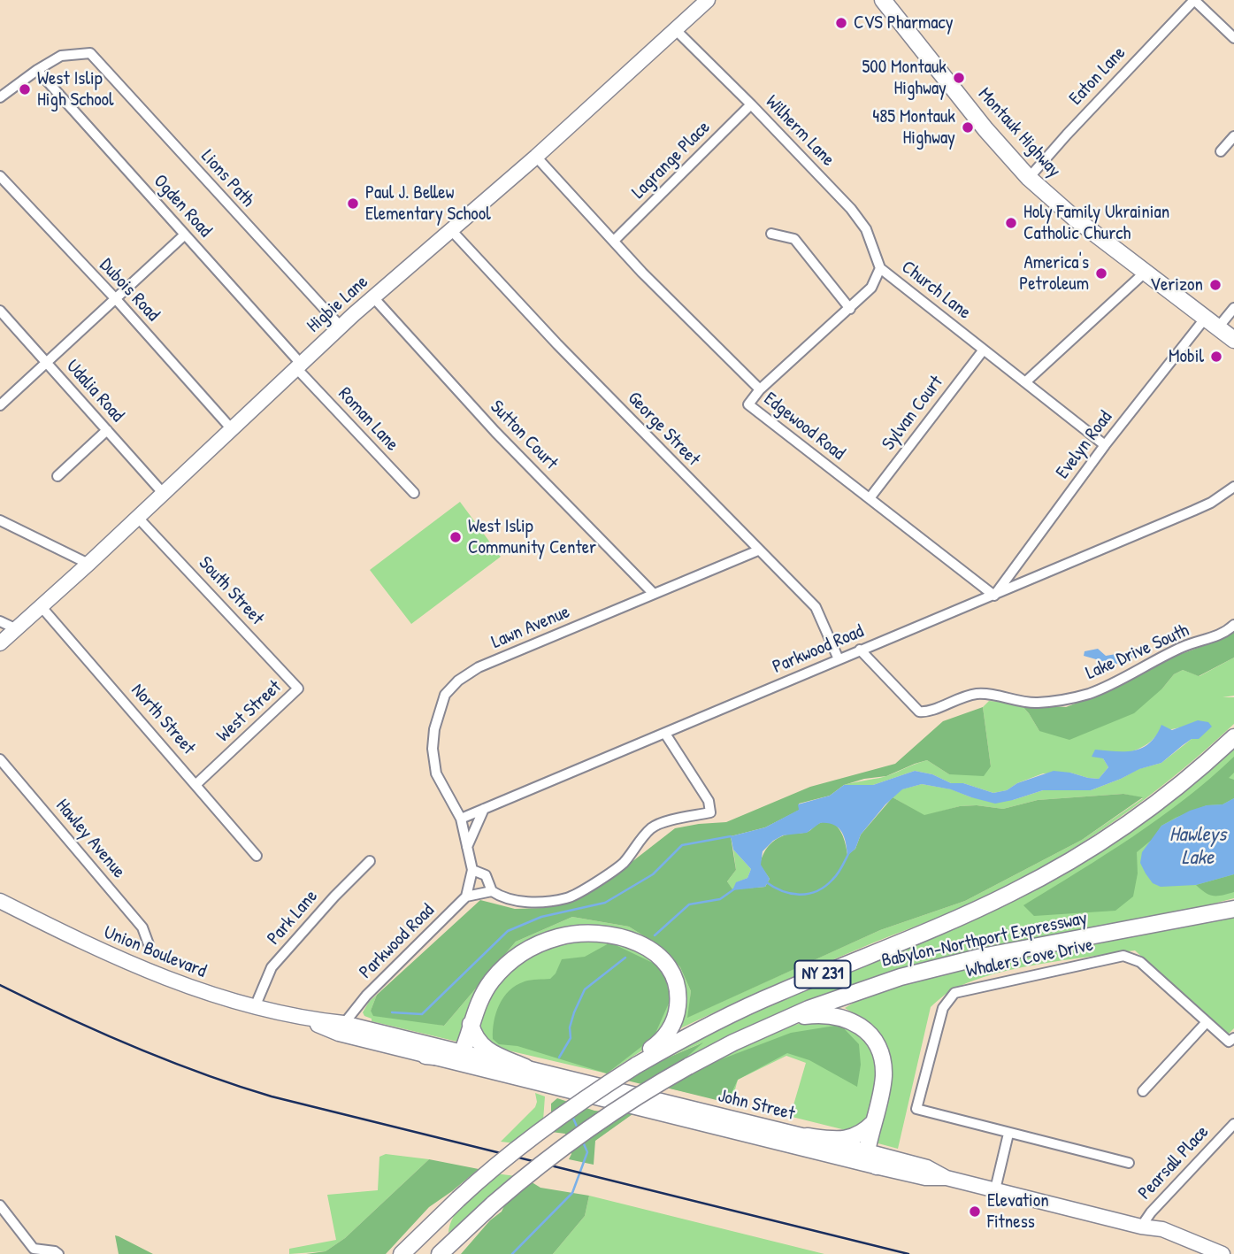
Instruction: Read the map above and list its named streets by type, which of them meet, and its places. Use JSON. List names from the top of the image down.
{
  "streets": {
    "main road": [
      "Montauk Highway",
      "Higbie Lane",
      "Babylon-Northport Expressway",
      "Union Boulevard",
      "NY 231",
      "John Street"
    ],
    "street": [
      "Eaton Lane",
      "Wilherm Lane",
      "Lagrange Place",
      "Lions Path",
      "Ogden Road",
      "Dubois Road",
      "Church Lane",
      "Udalia Road",
      "Sylvan Court",
      "Roman Lane",
      "Edgewood Road",
      "George Street",
      "Sutton Court",
      "Evelyn Road",
      "South Street",
      "Lawn Avenue",
      "Parkwood Road",
      "Lake Drive South",
      "West Street",
      "North Street",
      "Hawley Avenue",
      "Park Lane",
      "Whalers Cove Drive",
      "Pearsall Place"
    ]
  },
  "crossings": [
    ["Eaton Lane", "Montauk Highway"],
    ["Wilherm Lane", "Lagrange Place"],
    ["Wilherm Lane", "Church Lane"],
    ["Wilherm Lane", "Higbie Lane"],
    ["Montauk Highway", "Evelyn Road"],
    ["Lagrange Place", "Edgewood Road"],
    ["Lions Path", "Ogden Road"],
    ["Lions Path", "Higbie Lane"],
    ["Ogden Road", "Higbie Lane"],
    ["Ogden Road", "Roman Lane"],
    ["Dubois Road", "Higbie Lane"],
    ["Church Lane", "Sylvan Court"],
    ["Church Lane", "Edgewood Road"],
    ["Church Lane", "Evelyn Road"],
    ["Higbie Lane", "Udalia Road"],
    ["Higbie Lane", "Roman Lane"],
    ["Higbie Lane", "Edgewood Road"],
    ["Higbie Lane", "George Street"],
    ["Higbie Lane", "Sutton Court"],
    ["Higbie Lane", "South Street"],
    ["Higbie Lane", "North Street"],
    ["Sylvan Court", "Edgewood Road"],
    ["Edgewood Road", "Evelyn Road"],
    ["Edgewood Road", "Parkwood Road"],
    ["George Street", "Lawn Avenue"],
    ["George Street", "Parkwood Road"],
    ["Sutton Court", "Lawn Avenue"],
    ["Evelyn Road", "Parkwood Road"],
    ["South Street", "West Street"],
    ["Lawn Avenue", "Parkwood Road"],
    ["Parkwood Road", "Lake Drive South"],
    ["Parkwood Road", "Union Boulevard"],
    ["West Street", "North Street"],
    ["Park Lane", "Union Boulevard"],
    ["Union Boulevard", "John Street"],
    ["John Street", "Pearsall Place"]
  ],
  "water": ["Hawleys Lake"],
  "places": [
    "CVS Pharmacy",
    "500 Montauk Highway",
    "West Islip High School",
    "485 Montauk Highway",
    "Paul J. Bellew Elementary School",
    "Holy Family Ukrainian Catholic Church",
    "America's Petroleum",
    "Verizon",
    "Mobil",
    "West Islip Community Center",
    "Elevation Fitness"
  ]
}
